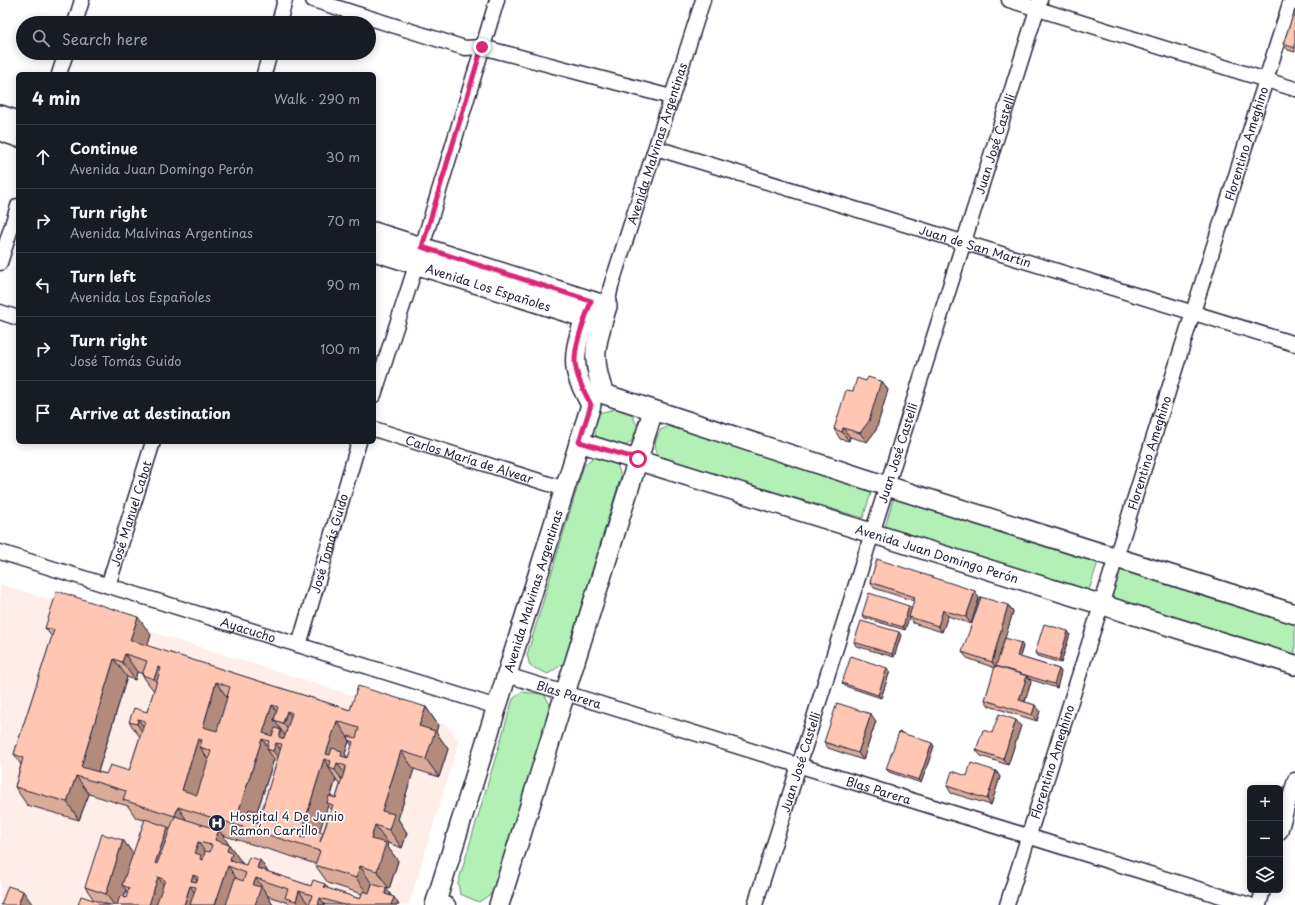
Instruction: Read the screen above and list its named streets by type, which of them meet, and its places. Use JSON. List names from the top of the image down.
{
  "streets": {
    "main road": ["Avenida Malvinas Argentinas", "Avenida Los Españoles", "Avenida Juan Domingo Perón"],
    "street": [
      "Juan José Castelli",
      "Florentino Ameghino",
      "Juan de San Martín",
      "Carlos María de Alvear",
      "José Manuel Cabot",
      "José Tomás Guido",
      "Ayacucho",
      "Blas Parera"
    ]
  },
  "crossings": [
    ["Avenida Malvinas Argentinas", "Juan de San Martín"],
    ["Avenida Malvinas Argentinas", "Avenida Los Españoles"],
    ["Avenida Malvinas Argentinas", "Carlos María de Alvear"],
    ["Avenida Malvinas Argentinas", "Avenida Juan Domingo Perón"],
    ["Avenida Malvinas Argentinas", "Ayacucho"],
    ["Avenida Malvinas Argentinas", "Blas Parera"],
    ["Juan José Castelli", "Juan de San Martín"],
    ["Juan José Castelli", "Avenida Juan Domingo Perón"],
    ["Juan José Castelli", "Blas Parera"],
    ["Florentino Ameghino", "Juan de San Martín"],
    ["Florentino Ameghino", "Avenida Juan Domingo Perón"],
    ["Florentino Ameghino", "Blas Parera"],
    ["José Manuel Cabot", "Ayacucho"],
    ["José Tomás Guido", "Ayacucho"]
  ],
  "places": {
    "hospital": ["Hospital 4 De Junio Ramón Carrillo"]
  },
  "page": {
    "search": "Search here",
    "heading": ["4 min", "Walk · 290 m"],
    "list": [
      ["Continue", "Avenida Juan Domingo Perón", "30 m"],
      ["Turn right", "Avenida Malvinas Argentinas", "70 m"],
      ["Turn left", "Avenida Los Españoles", "90 m"],
      ["Turn right", "José Tomás Guido", "100 m"],
      "Arrive at destination"
    ],
    "map_buttons": ["+", "−"]
  }
}
